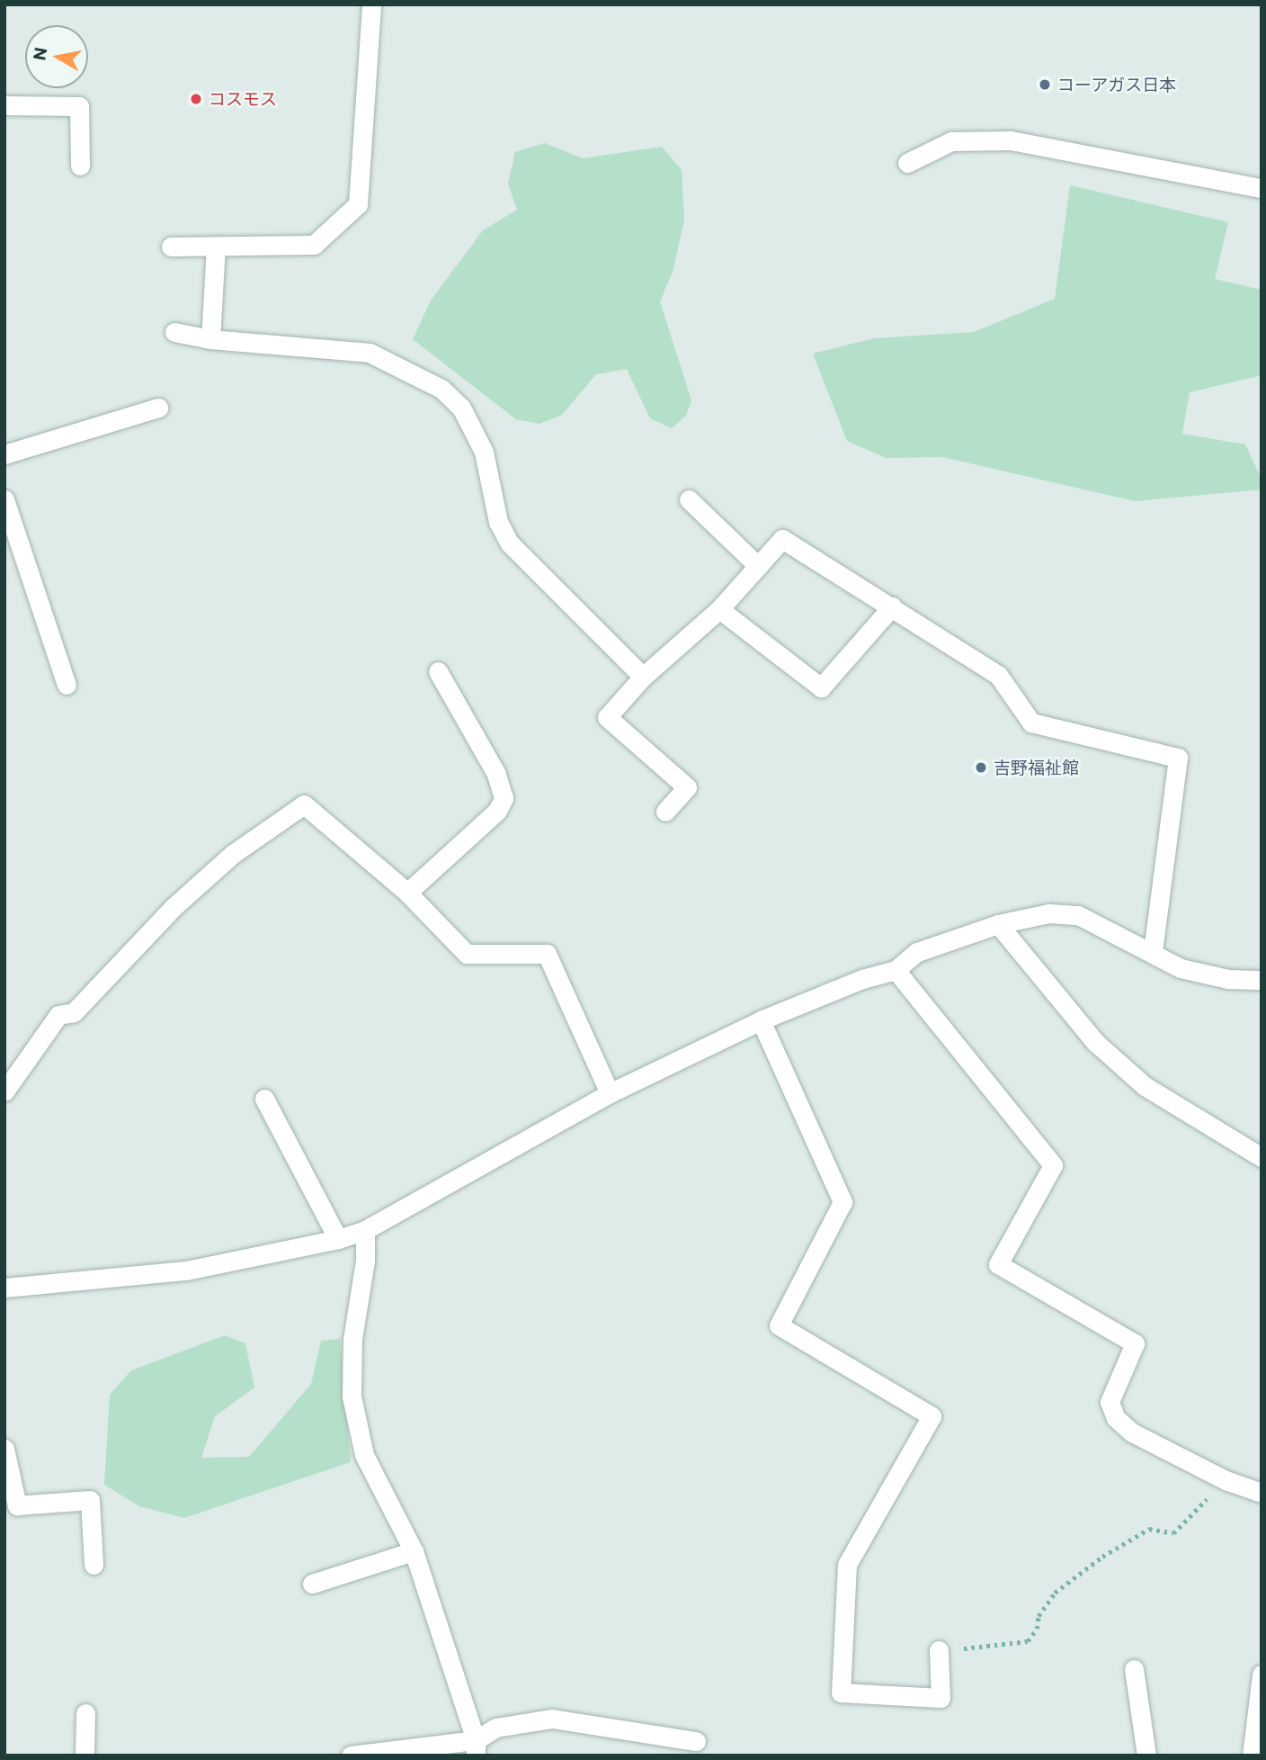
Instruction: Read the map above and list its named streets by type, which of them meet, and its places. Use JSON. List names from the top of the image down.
{
  "places": ["コーアガス日本", "コスモス", "吉野福祉館"],
  "north": "left"
}
